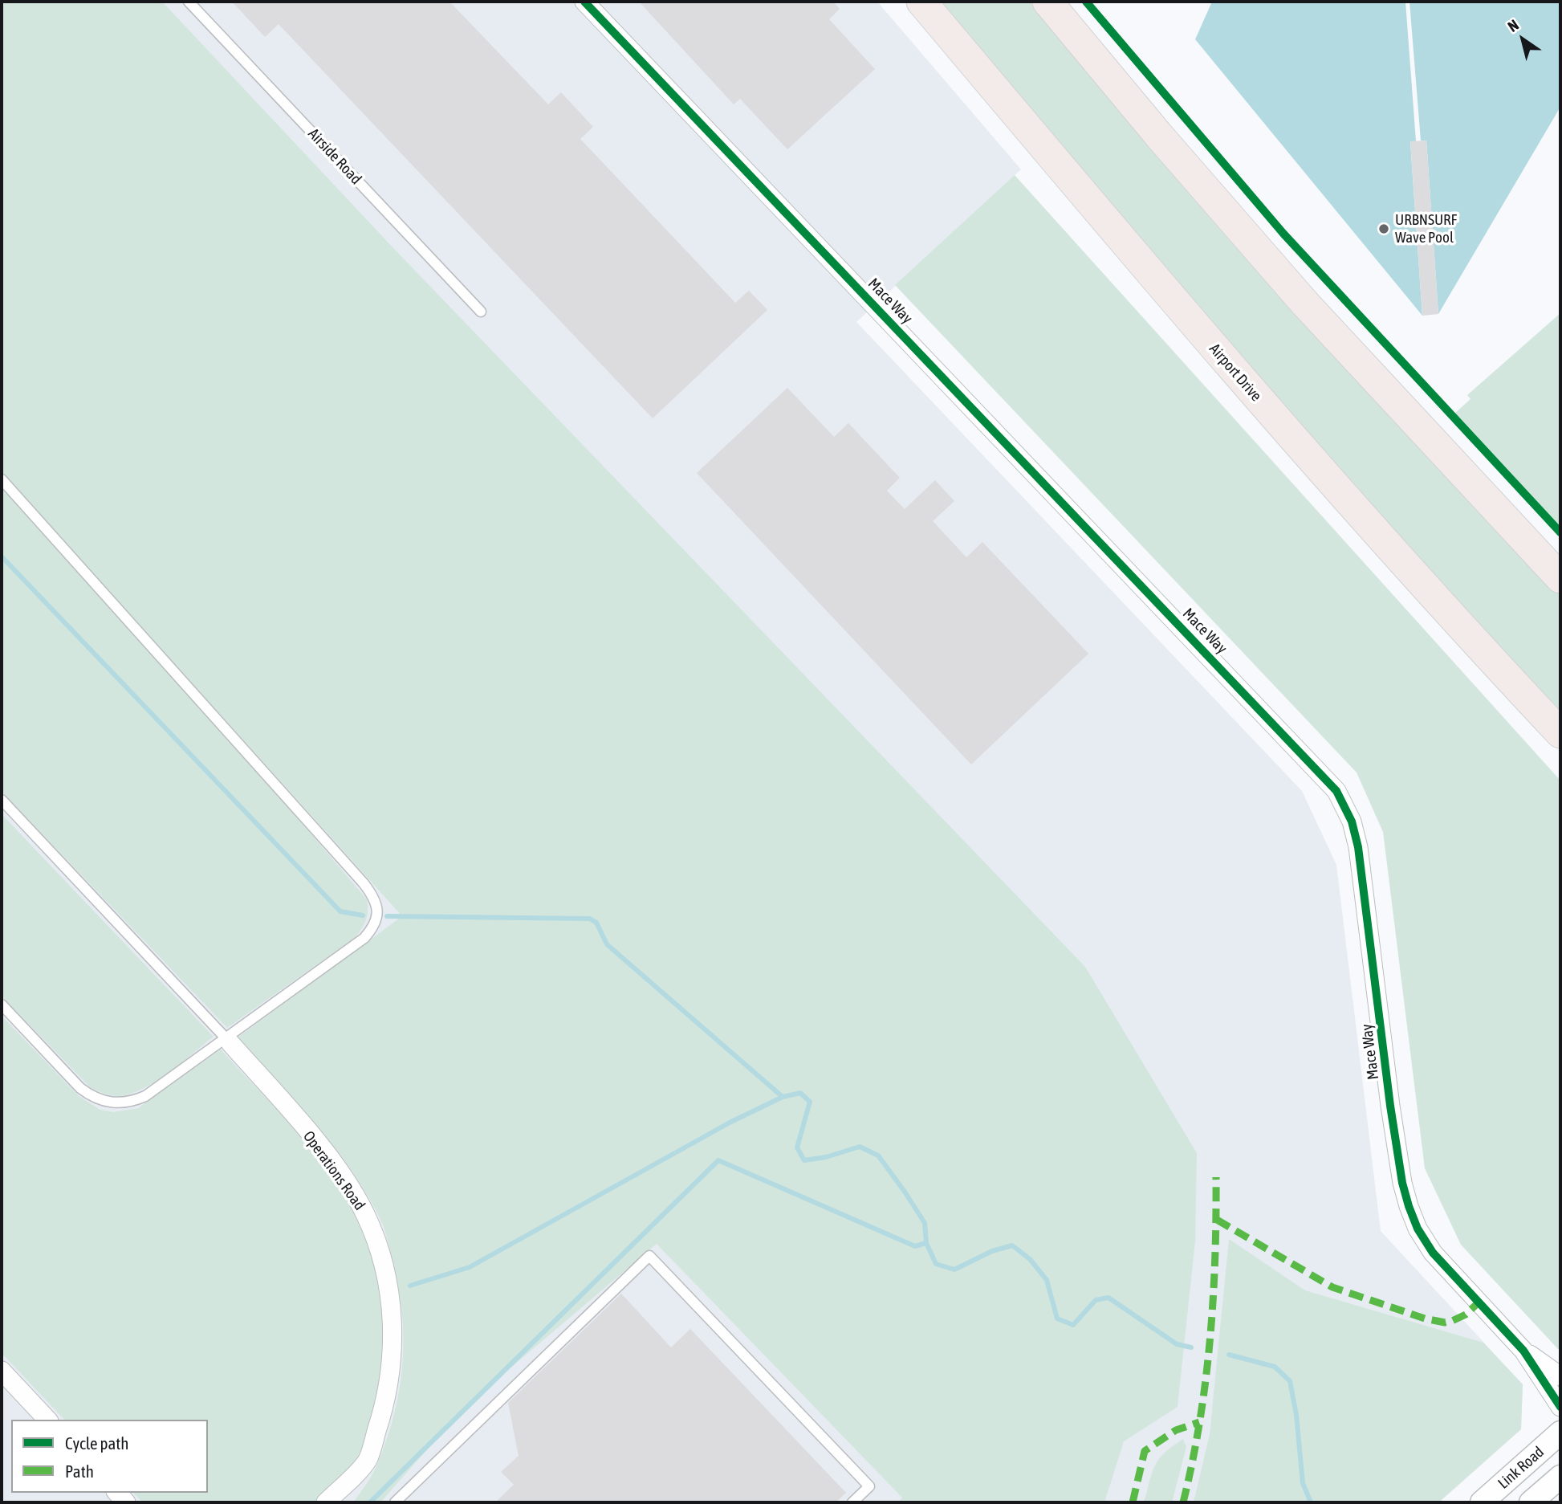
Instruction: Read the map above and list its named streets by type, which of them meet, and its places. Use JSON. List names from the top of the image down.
{
  "streets": {
    "main road": ["Airport Drive"],
    "street": ["Mace Way", "Operations Road", "Link Road"],
    "lane": ["Airside Road"]
  },
  "places": ["URBNSURF Wave Pool"],
  "legend": ["Cycle path", "Path"],
  "north": "top left"
}
